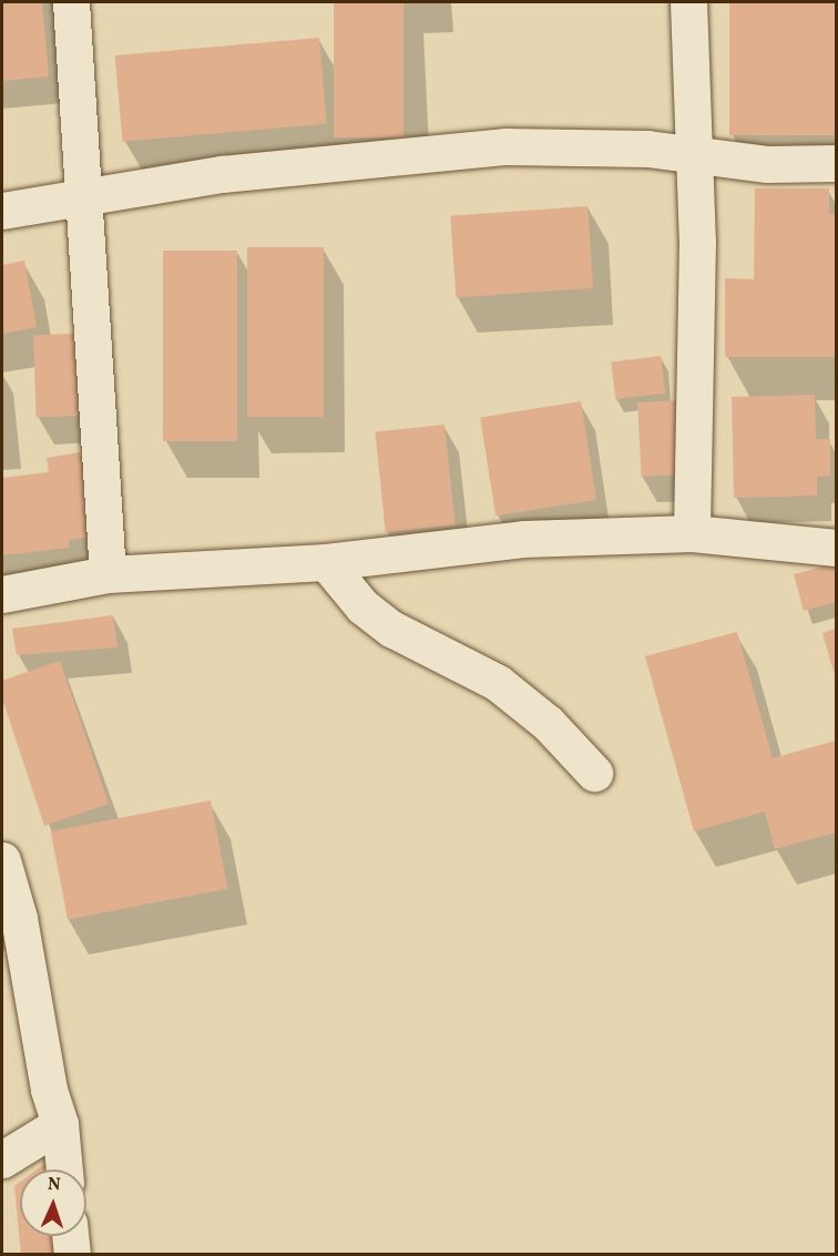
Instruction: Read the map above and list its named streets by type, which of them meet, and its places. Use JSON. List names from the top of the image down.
{
  "north": "top"
}
